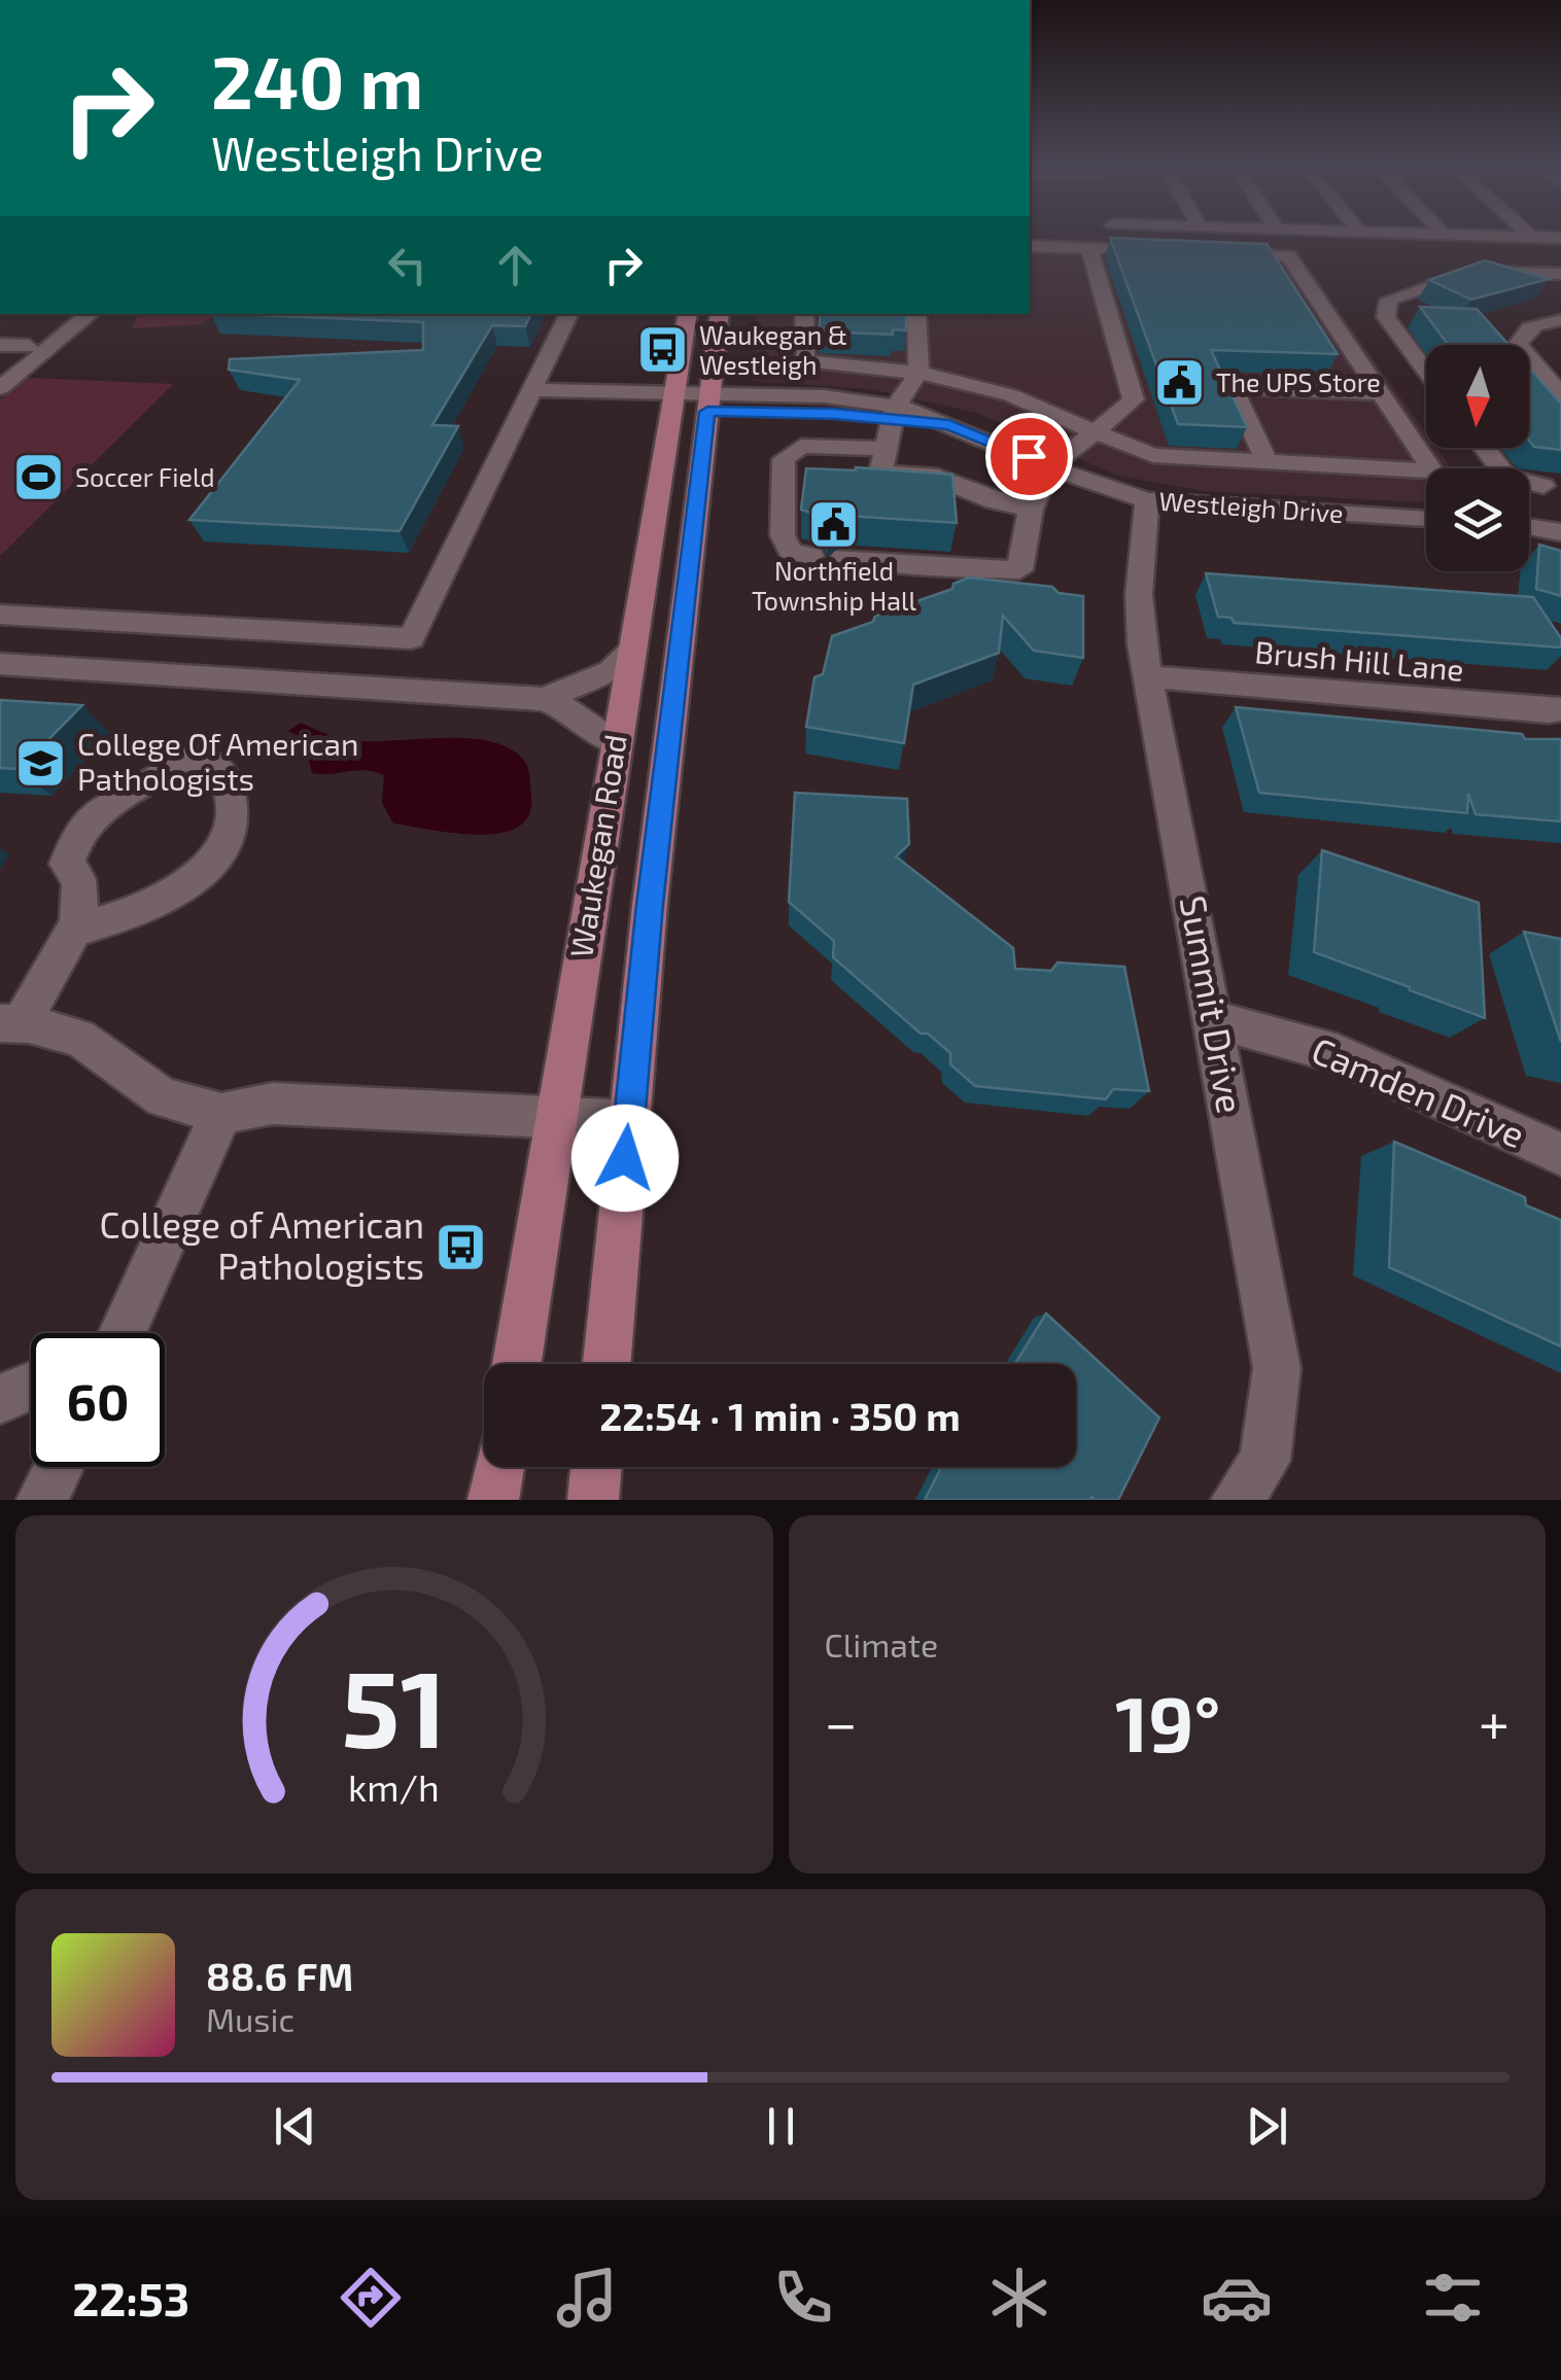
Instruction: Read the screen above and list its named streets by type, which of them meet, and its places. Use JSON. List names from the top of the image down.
{
  "streets": {
    "main road": ["Waukegan Road"],
    "street": [
      "Westleigh Drive",
      "Brush Hill Lane",
      "Summit Drive",
      "Camden Drive"
    ]
  },
  "crossings": [
    ["Westleigh Drive", "Waukegan Road"],
    ["Westleigh Drive", "Summit Drive"],
    ["Brush Hill Lane", "Summit Drive"],
    ["Summit Drive", "Camden Drive"]
  ],
  "places": {
    "bus stop": ["Waukegan & Westleigh", "College of American Pathologists"],
    "public building": ["The UPS Store", "Northfield Township Hall"],
    "sports": ["Soccer Field"],
    "school or university": ["College Of American Pathologists"]
  },
  "north": "bottom",
  "page": {
    "turn": ["240 m", "Westleigh Drive"],
    "limit": "60",
    "trip": "22:54 · 1 min · 350 m",
    "tile": "Climate",
    "heat": ["−", "19°", "+"],
    "song": ["88.6 FM", "Music"],
    "tabs": "22:53",
    "gauge": ["51", "km/h"]
  }
}
